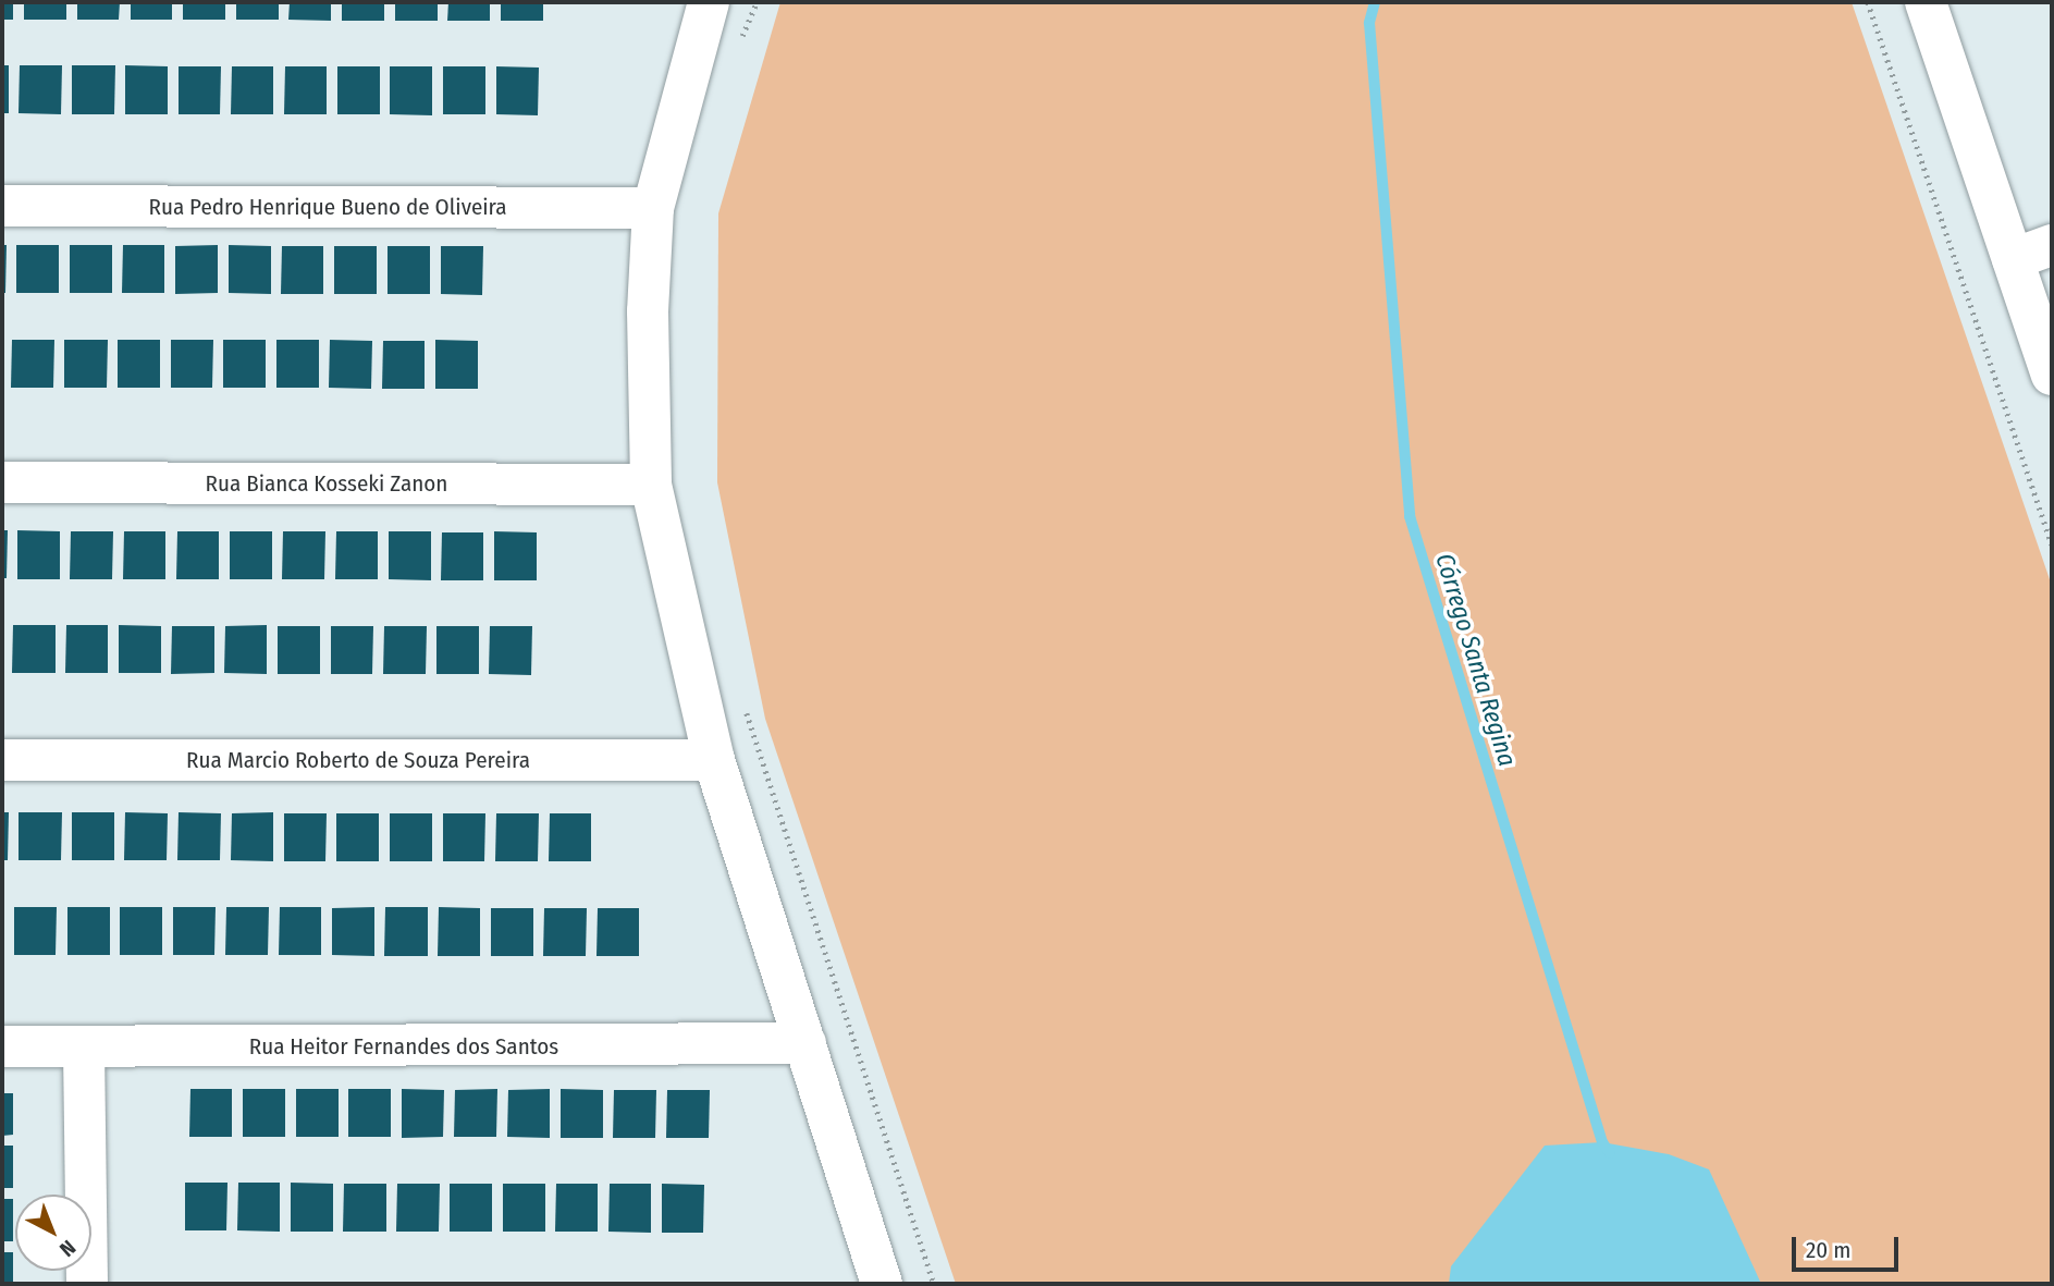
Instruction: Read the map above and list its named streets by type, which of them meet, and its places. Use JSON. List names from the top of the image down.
{
  "streets": {
    "street": [
      "Rua Pedro Henrique Bueno de Oliveira",
      "Rua Bianca Kosseki Zanon",
      "Rua Marcio Roberto de Souza Pereira",
      "Rua Heitor Fernandes dos Santos"
    ]
  },
  "water": ["Córrego Santa Regina"],
  "scale_bar": "20 m",
  "north": "bottom right"
}
